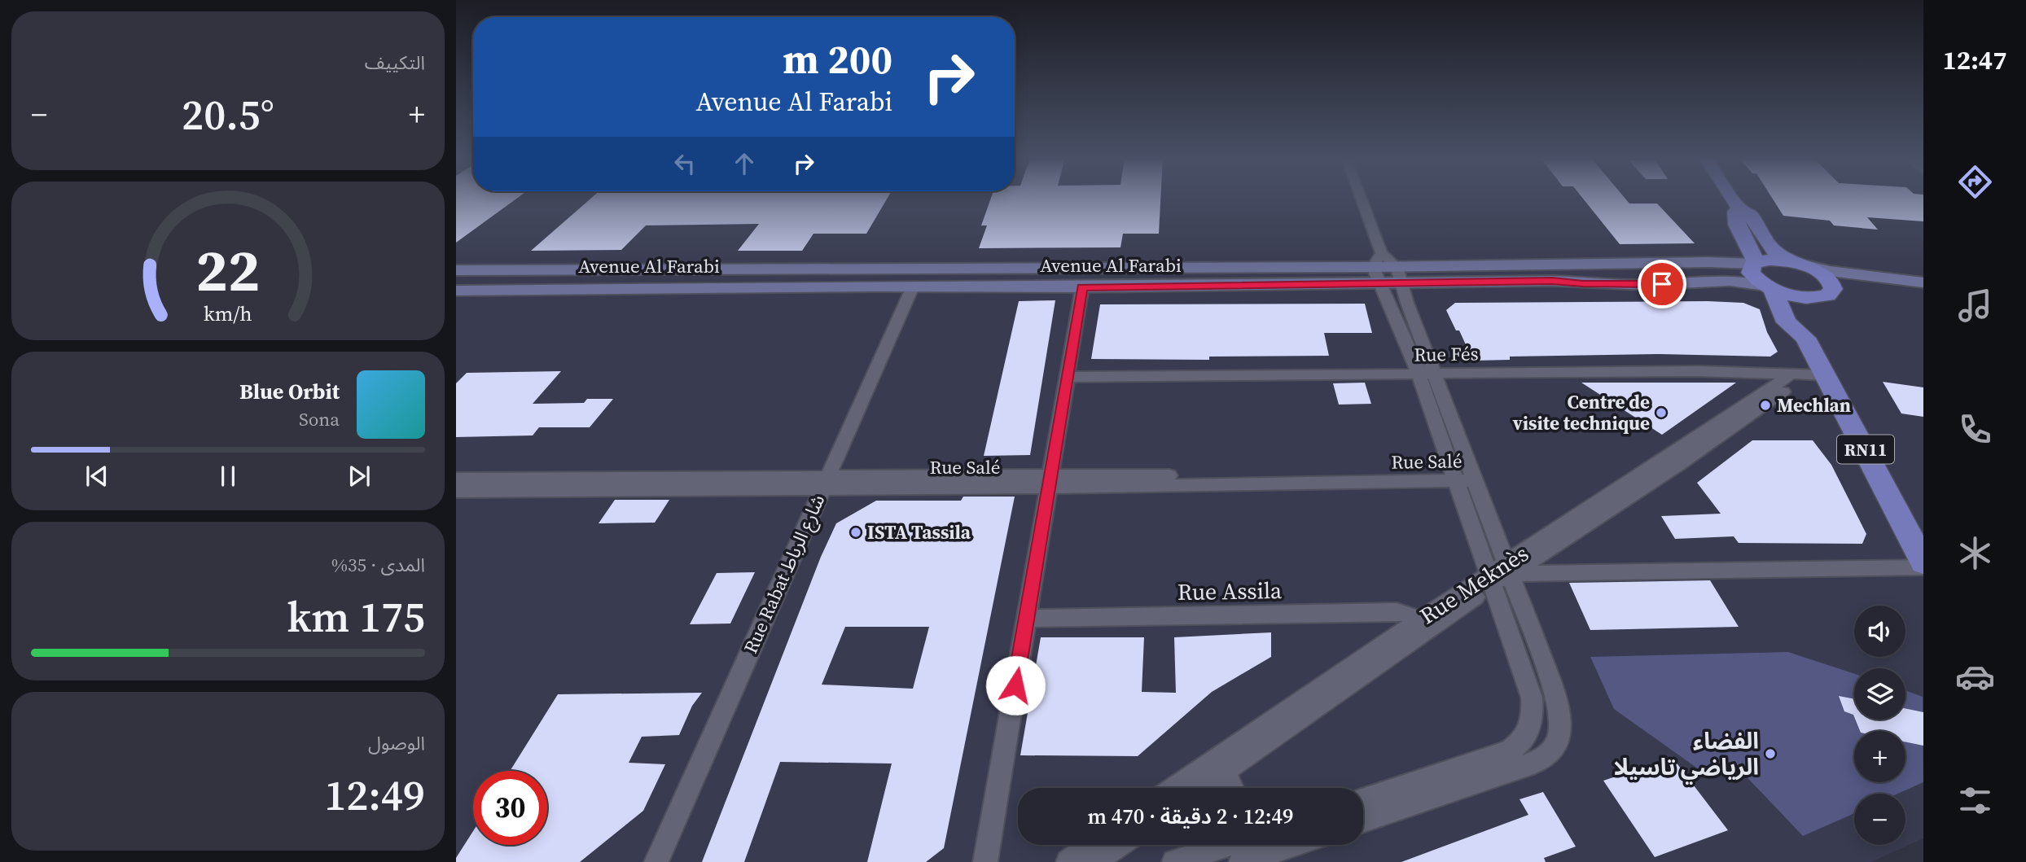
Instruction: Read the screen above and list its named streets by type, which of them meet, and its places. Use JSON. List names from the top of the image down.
{
  "streets": {
    "main road": ["RN11"],
    "street": [
      "Avenue Al Farabi",
      "Rue Fés",
      "Rue Salé",
      "Rue Rabat شارع الرباط",
      "Rue Meknès",
      "Rue Assila"
    ]
  },
  "crossings": [
    ["Avenue Al Farabi", "RN11"],
    ["Avenue Al Farabi", "Rue Rabat شارع الرباط"],
    ["Rue Fés", "RN11"],
    ["Rue Fés", "Rue Meknès"],
    ["RN11", "Rue Meknès"],
    ["Rue Salé", "Rue Rabat شارع الرباط"],
    ["Rue Meknès", "Rue Assila"]
  ],
  "places": [
    "Mechlan",
    "Centre de visite technique",
    "ISTA Tassila",
    "الفضاء الرياضي تاسيلا"
  ],
  "page": {
    "tabs": "12:47",
    "tile": [
      "التكييف",
      ["المدى · 35%", "175 km"],
      ["الوصول", "12:49"]
    ],
    "turn": ["200 m", "Avenue Al Farabi"],
    "heat": ["−", "20.5°", "+"],
    "song": ["Blue Orbit", "Sona"],
    "map_buttons": ["+", "−"],
    "limit": "30",
    "trip": "12:49 · 2 دقيقة · 470 m",
    "gauge": ["22", "km/h"]
  }
}
